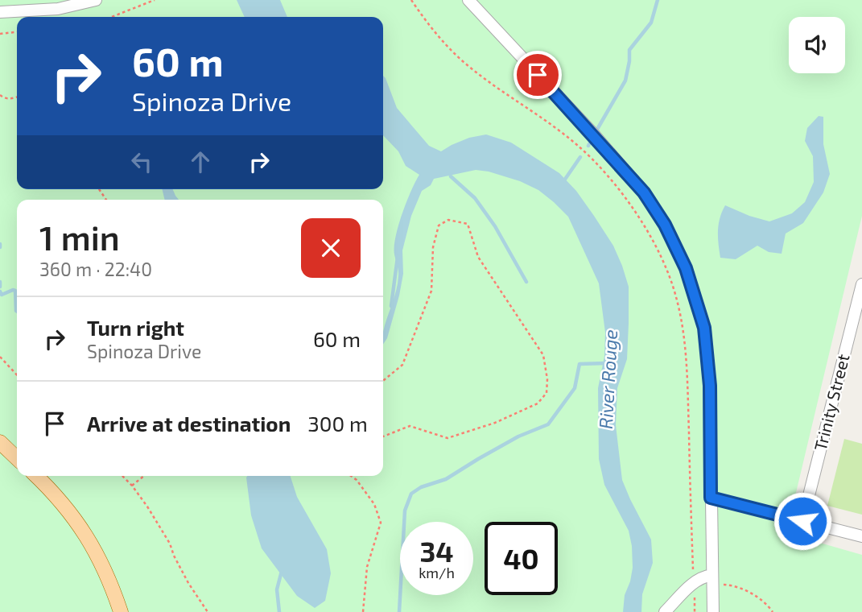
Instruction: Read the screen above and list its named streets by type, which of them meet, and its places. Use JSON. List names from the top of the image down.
{
  "streets": {
    "street": ["Trinity Street"]
  },
  "water": ["River Rouge"],
  "page": {
    "turn": ["60 m", "Spinoza Drive"],
    "heading": ["1 min", "360 m · 22:40"],
    "list": [
      {
        "name": "Turn right",
        "note": "Spinoza Drive",
        "value": "60 m"
      },
      {
        "name": "Arrive at destination",
        "value": "300 m"
      }
    ],
    "speed": "34 km/h",
    "limit": "40"
  }
}
